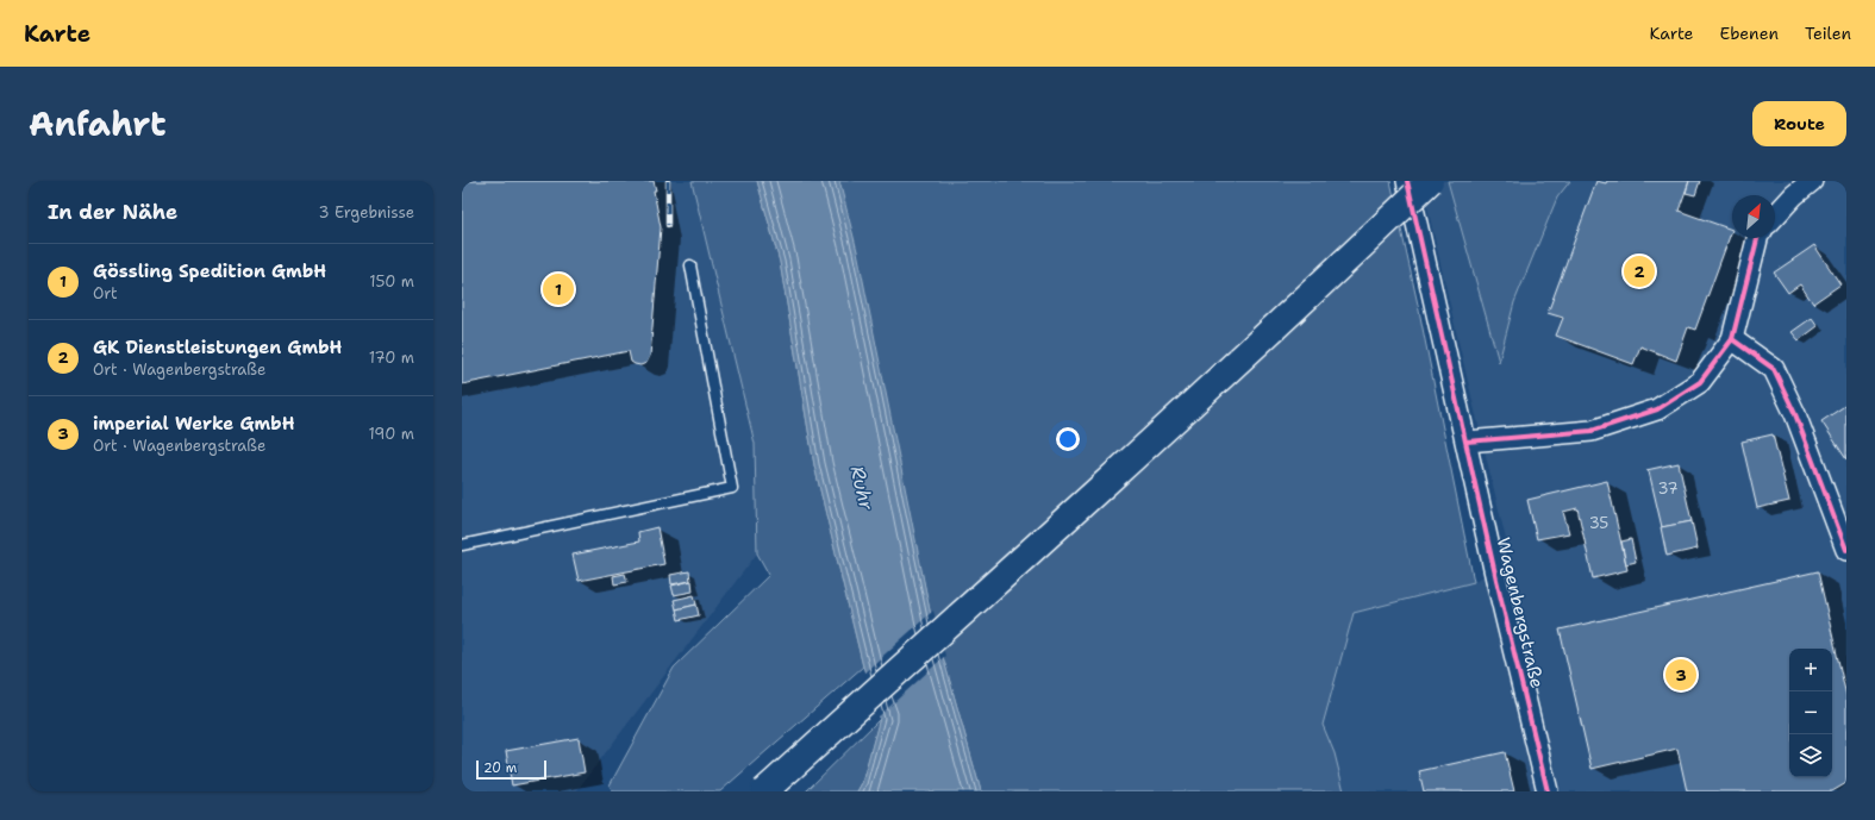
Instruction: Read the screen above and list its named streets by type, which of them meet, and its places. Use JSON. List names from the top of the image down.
{
  "streets": {
    "street": ["Wagenbergstraße"]
  },
  "water": ["Ruhr"],
  "house_numbers": ["37", "35"],
  "scale_bar": "20 m",
  "north": "top right",
  "page": {
    "header": "Karte",
    "nav": ["Karte", "Ebenen", "Teilen"],
    "title": "Anfahrt",
    "buttons": "Route",
    "heading": ["In der Nähe", "3 Ergebnisse"],
    "list": [
      {
        "mark": "1",
        "name": "Gössling Spedition GmbH",
        "note": "Ort",
        "value": "150 m"
      },
      {
        "mark": "2",
        "name": "GK Dienstleistungen GmbH",
        "note": "Ort · Wagenbergstraße",
        "value": "170 m"
      },
      {
        "mark": "3",
        "name": "imperial Werke GmbH",
        "note": "Ort · Wagenbergstraße",
        "value": "190 m"
      }
    ],
    "pins": ["2", "1", "3"],
    "map_buttons": ["+", "−"],
    "scale": "20 m"
  }
}
